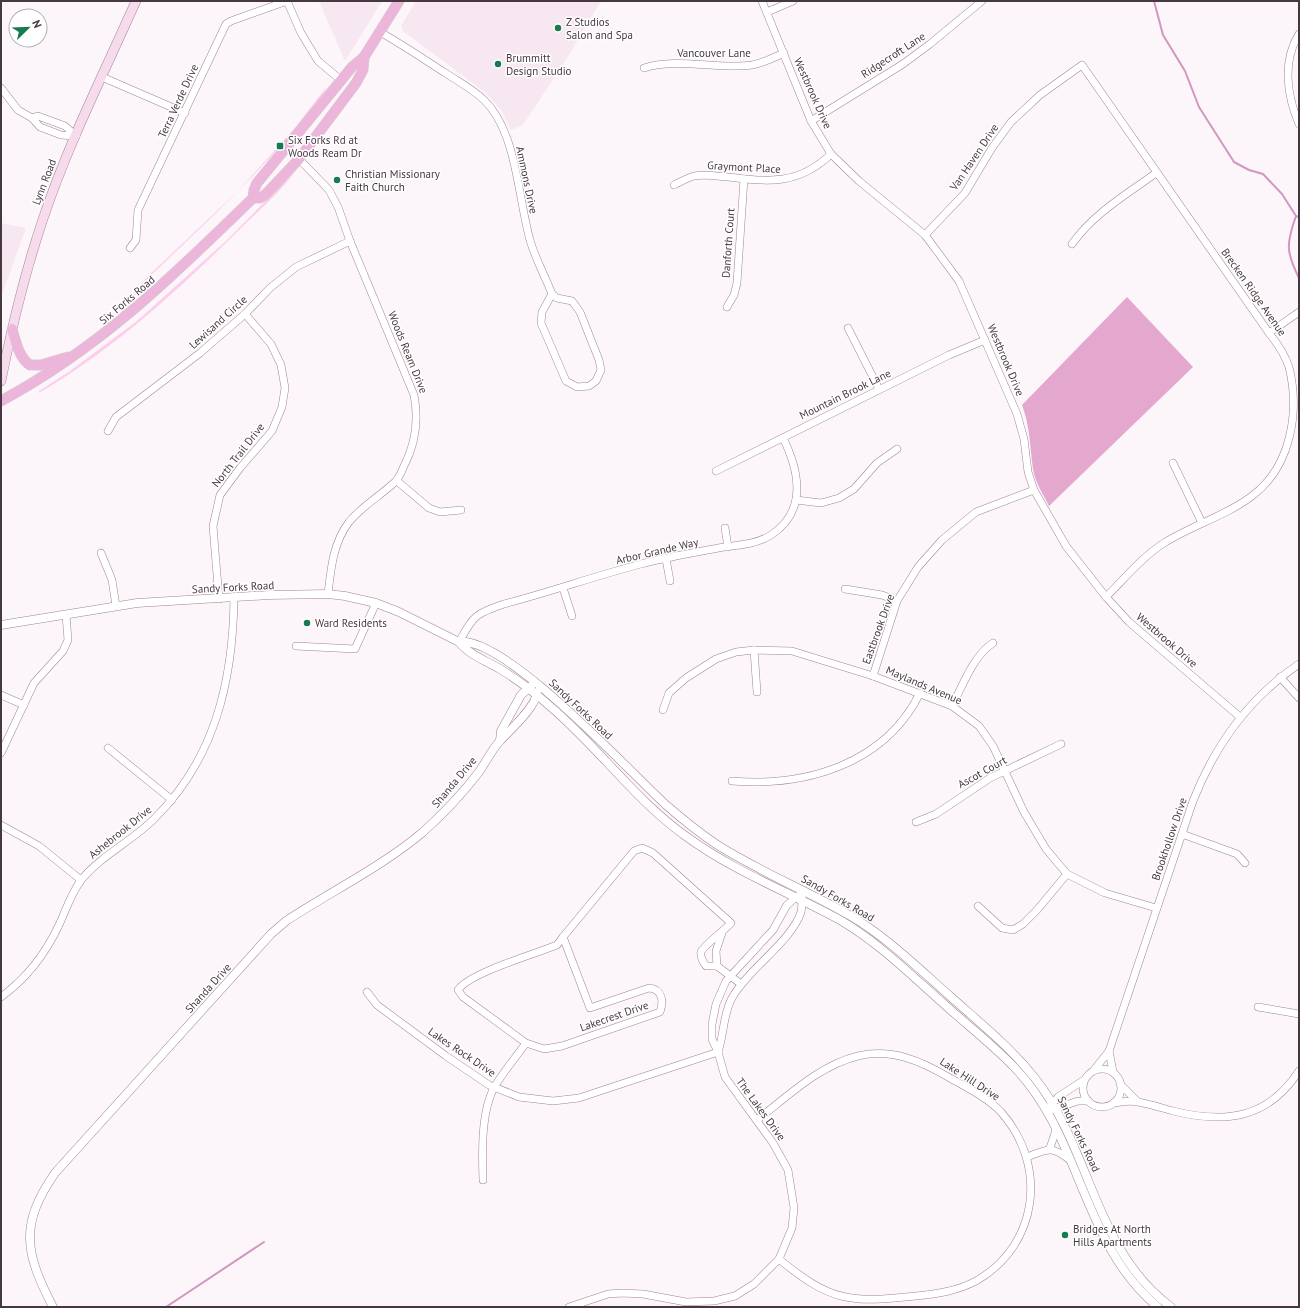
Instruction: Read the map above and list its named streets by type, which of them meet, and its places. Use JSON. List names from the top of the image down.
{
  "streets": {
    "main road": ["Lynn Road", "Six Forks Road"],
    "street": [
      "Vancouver Lane",
      "Ridgecroft Lane",
      "Westbrook Drive",
      "Terra Verde Drive",
      "Van Haven Drive",
      "Graymont Place",
      "Ammons Drive",
      "Danforth Court",
      "Brecken Ridge Avenue",
      "Lewisand Circle",
      "Woods Ream Drive",
      "Mountain Brook Lane",
      "North Trail Drive",
      "Arbor Grande Way",
      "Sandy Forks Road",
      "Eastbrook Drive",
      "Maylands Avenue",
      "Ascot Court",
      "Shanda Drive",
      "Ashebrook Drive",
      "Brookhollow Drive",
      "Lakecrest Drive",
      "Lakes Rock Drive",
      "Lake Hill Drive",
      "The Lakes Drive"
    ]
  },
  "crossings": [
    ["Vancouver Lane", "Westbrook Drive"],
    ["Ridgecroft Lane", "Westbrook Drive"],
    ["Westbrook Drive", "Van Haven Drive"],
    ["Westbrook Drive", "Graymont Place"],
    ["Westbrook Drive", "Brecken Ridge Avenue"],
    ["Westbrook Drive", "Mountain Brook Lane"],
    ["Westbrook Drive", "Eastbrook Drive"],
    ["Westbrook Drive", "Brookhollow Drive"],
    ["Van Haven Drive", "Brecken Ridge Avenue"],
    ["Graymont Place", "Danforth Court"],
    ["Ammons Drive", "Six Forks Road"],
    ["Six Forks Road", "Woods Ream Drive"],
    ["Lewisand Circle", "Woods Ream Drive"],
    ["Lewisand Circle", "North Trail Drive"],
    ["Woods Ream Drive", "Sandy Forks Road"],
    ["Mountain Brook Lane", "Arbor Grande Way"],
    ["North Trail Drive", "Sandy Forks Road"],
    ["Arbor Grande Way", "Sandy Forks Road"],
    ["Sandy Forks Road", "Shanda Drive"],
    ["Sandy Forks Road", "Ashebrook Drive"],
    ["Sandy Forks Road", "Brookhollow Drive"],
    ["Sandy Forks Road", "The Lakes Drive"],
    ["Eastbrook Drive", "Maylands Avenue"],
    ["Maylands Avenue", "Ascot Court"],
    ["Maylands Avenue", "Brookhollow Drive"],
    ["Lakes Rock Drive", "The Lakes Drive"],
    ["Lake Hill Drive", "The Lakes Drive"]
  ],
  "places": {
    "other": [
      "Z Studios Salon and Spa",
      "Brummitt Design Studio",
      "Christian Missionary Faith Church",
      "Ward Residents",
      "Bridges At North Hills Apartments"
    ],
    "transit": ["Six Forks Rd at Woods Ream Dr"]
  },
  "north": "top right"
}
